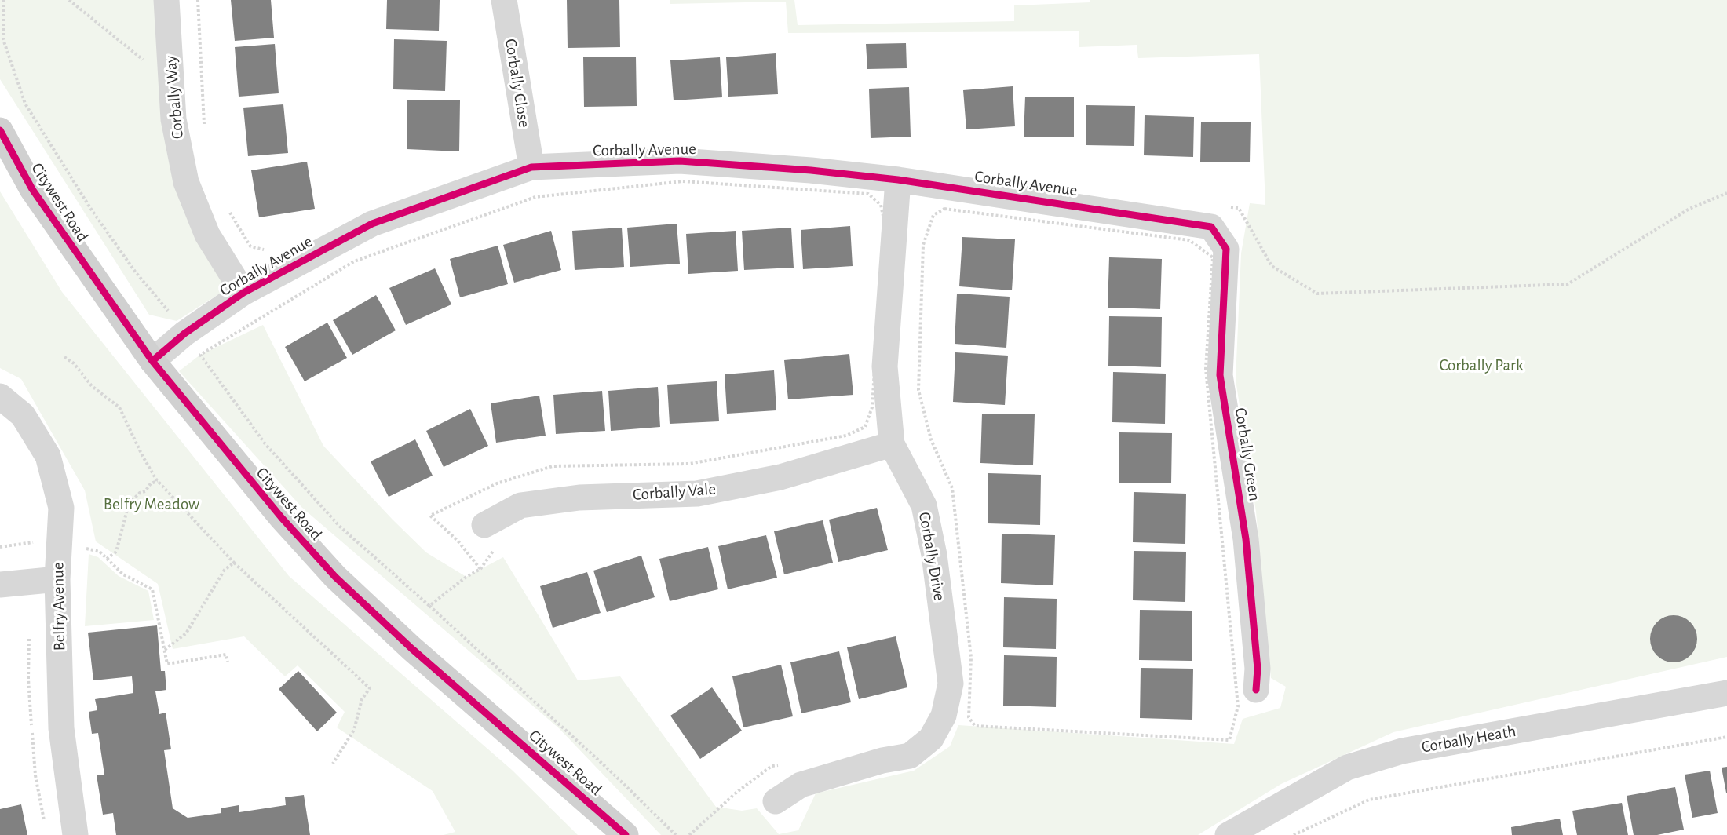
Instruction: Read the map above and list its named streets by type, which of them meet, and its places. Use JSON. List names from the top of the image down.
{
  "streets": {
    "street": [
      "Corbally Close",
      "Corbally Way",
      "Corbally Avenue",
      "Citywest Road",
      "Corbally Green",
      "Corbally Vale",
      "Corbally Drive",
      "Belfry Avenue",
      "Corbally Heath"
    ]
  },
  "crossings": [
    ["Corbally Close", "Corbally Avenue"],
    ["Corbally Way", "Corbally Avenue"],
    ["Corbally Avenue", "Citywest Road"],
    ["Corbally Avenue", "Corbally Green"],
    ["Corbally Avenue", "Corbally Drive"],
    ["Corbally Vale", "Corbally Drive"]
  ],
  "parks": ["Corbally Park", "Belfry Meadow"]
}
